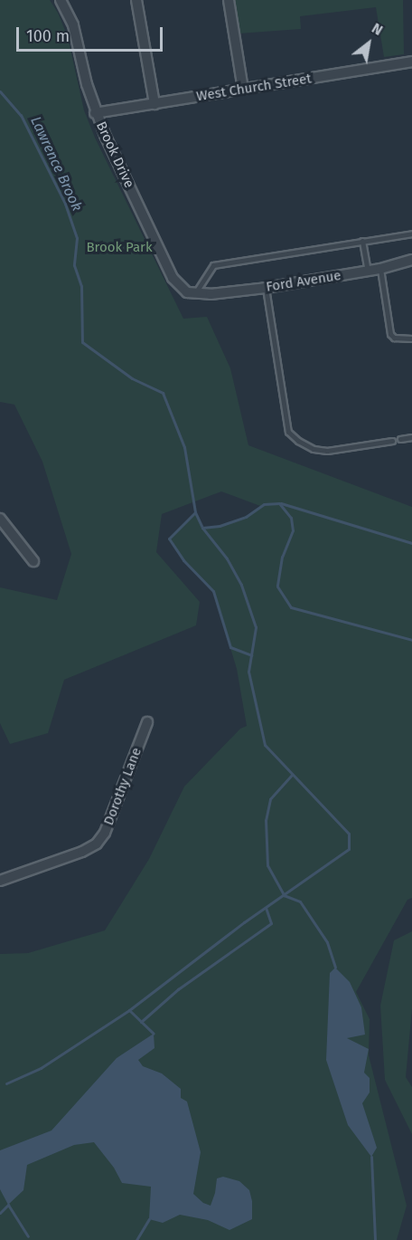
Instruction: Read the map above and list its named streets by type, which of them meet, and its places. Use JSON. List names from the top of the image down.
{
  "streets": {
    "street": [
      "West Church Street",
      "Brook Drive",
      "Ford Avenue",
      "Dorothy Lane"
    ]
  },
  "crossings": [
    ["West Church Street", "Brook Drive"],
    ["Brook Drive", "Ford Avenue"]
  ],
  "water": ["Lawrence Brook"],
  "parks": ["Brook Park"],
  "scale_bar": "100 m",
  "north": "top right"
}
